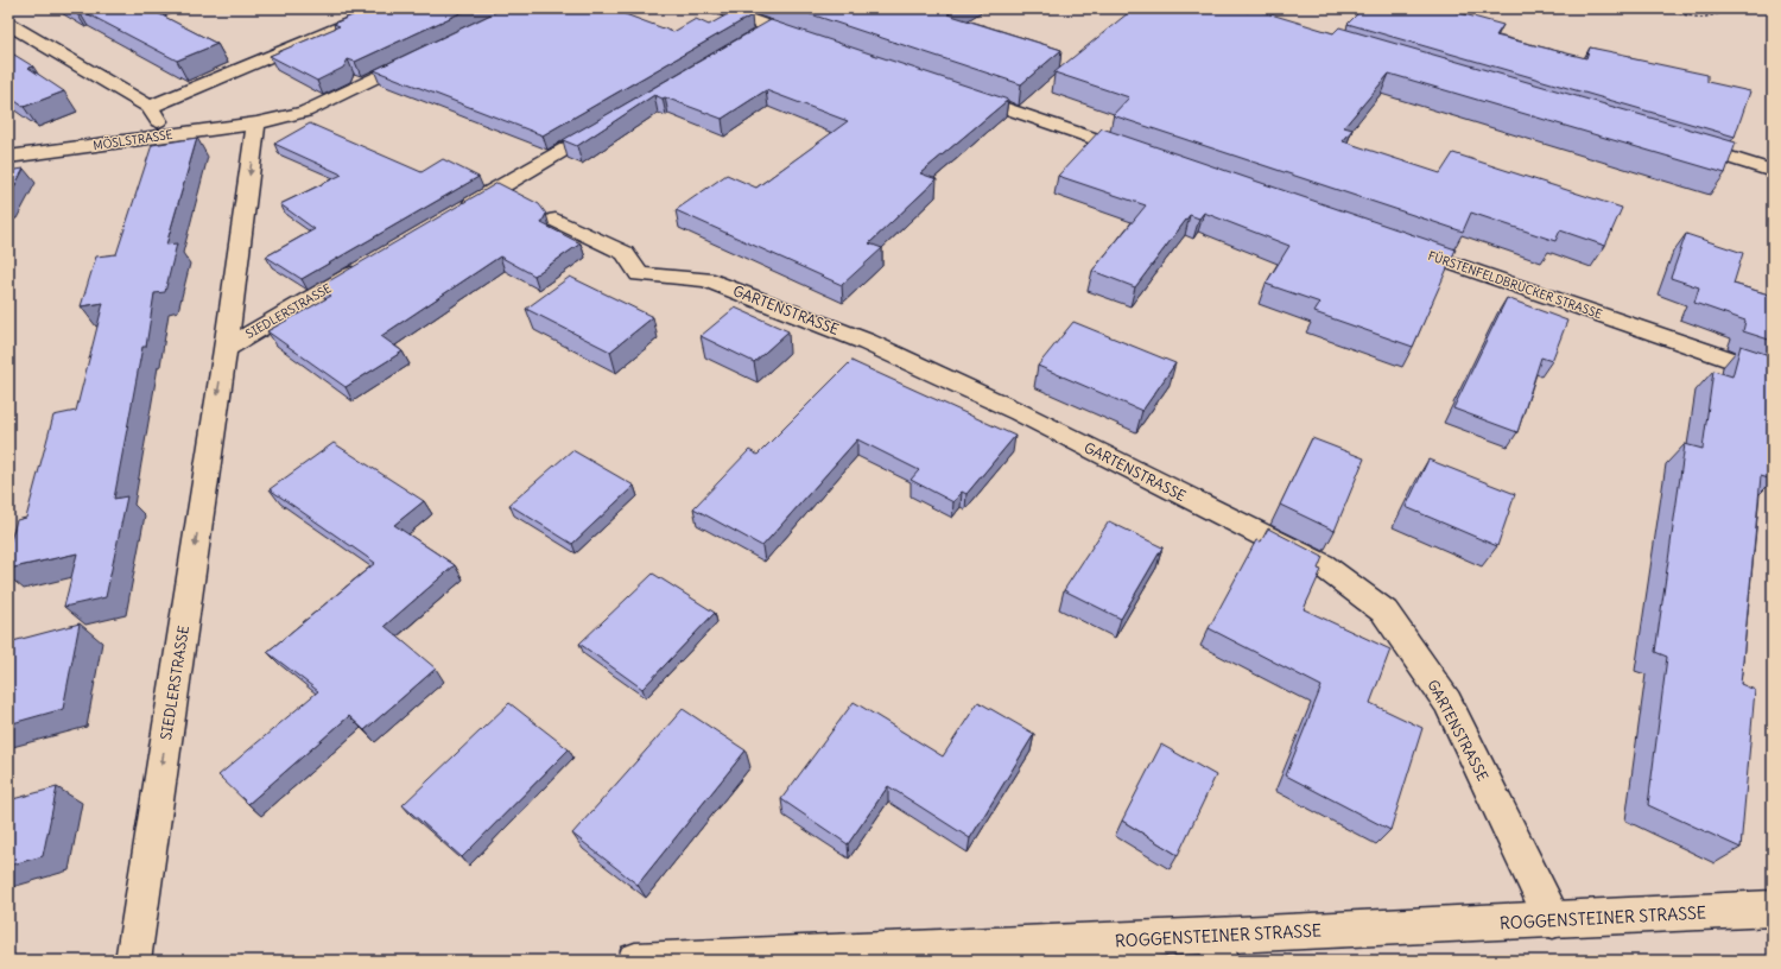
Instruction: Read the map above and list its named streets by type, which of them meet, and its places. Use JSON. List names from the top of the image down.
{
  "streets": {
    "street": [
      "MÖSLSTRASSE",
      "FÜRSTENFELDBRUCKER STRASSE",
      "GARTENSTRASSE",
      "SIEDLERSTRASSE",
      "ROGGENSTEINER STRASSE"
    ]
  },
  "crossings": [
    ["MÖSLSTRASSE", "SIEDLERSTRASSE"],
    ["GARTENSTRASSE", "ROGGENSTEINER STRASSE"]
  ],
  "one_way": ["SIEDLERSTRASSE"]
}
